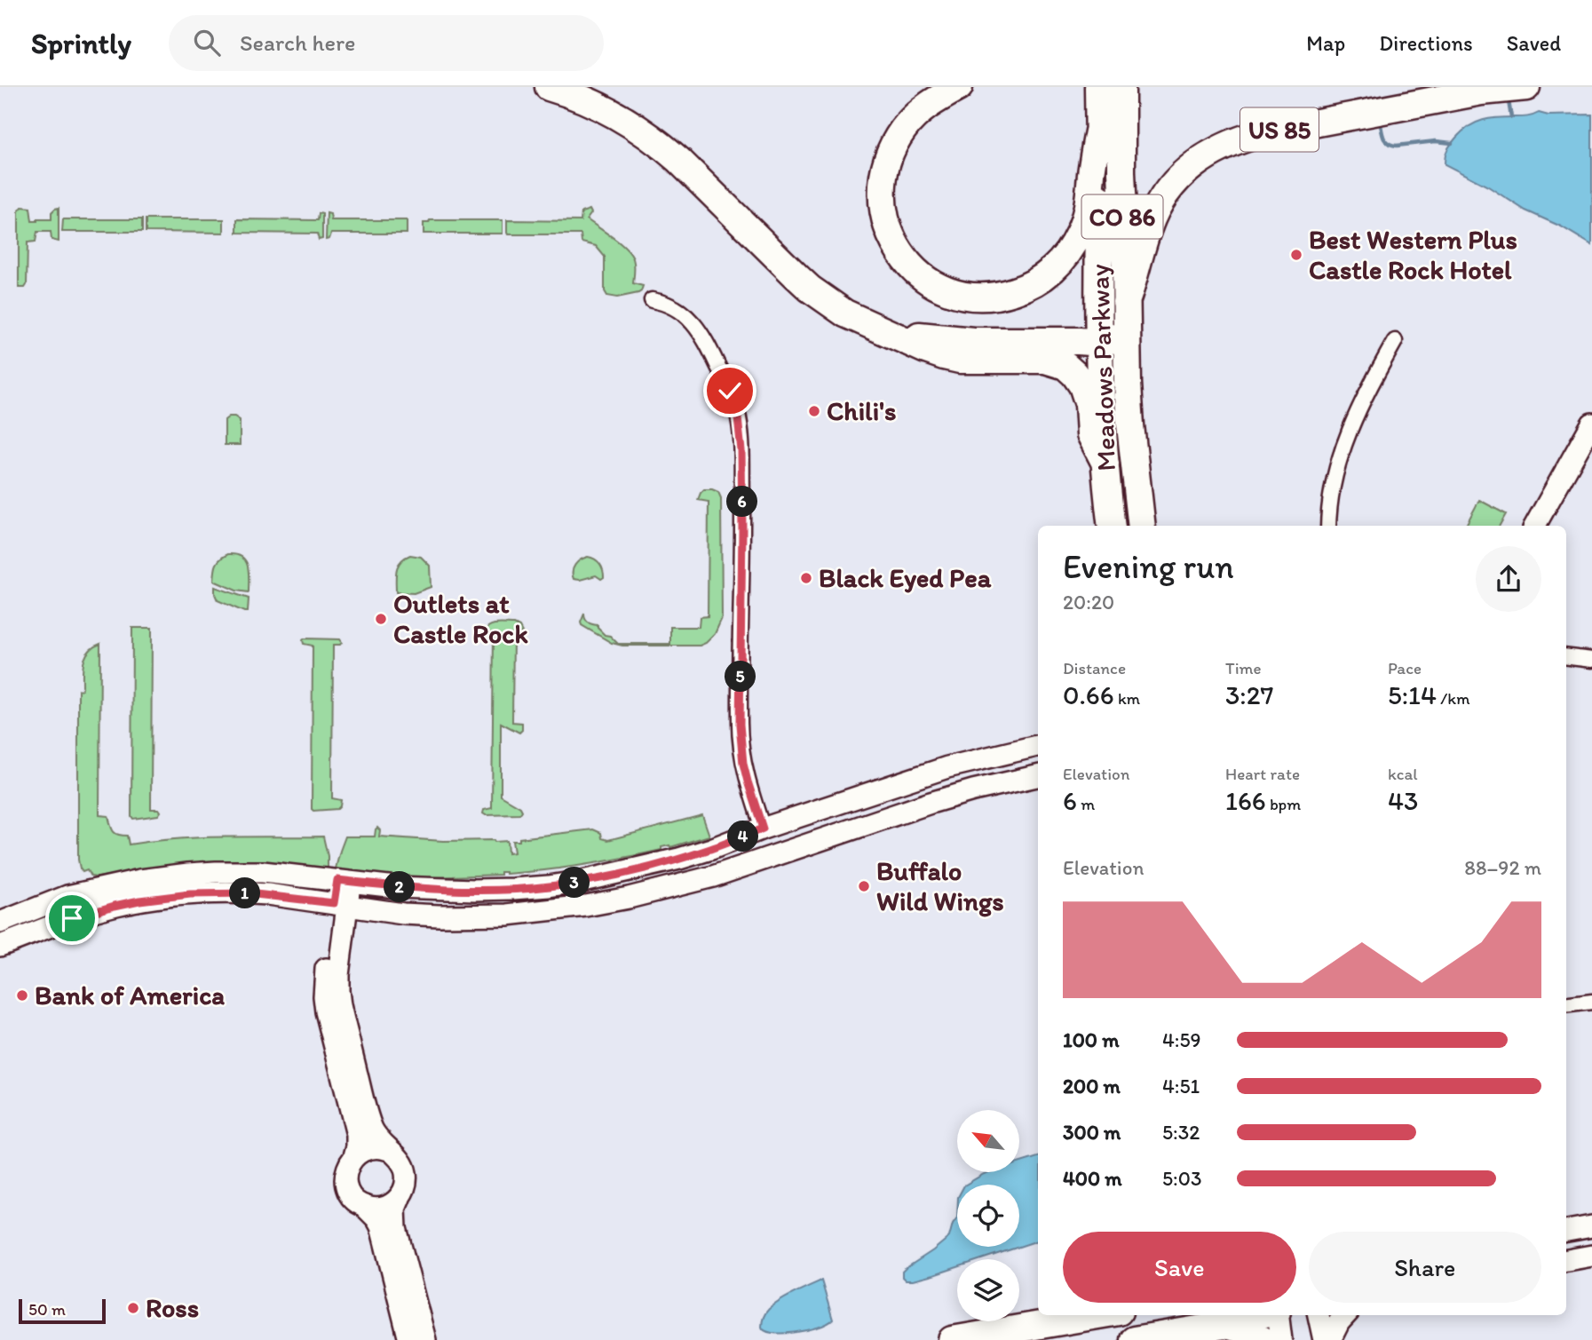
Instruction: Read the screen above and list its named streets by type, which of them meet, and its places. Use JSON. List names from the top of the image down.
{
  "streets": {
    "highway": ["US 85", "CO 86", "Meadows Parkway"]
  },
  "crossings": [
    ["US 85", "CO 86"],
    ["US 85", "Meadows Parkway"],
    ["CO 86", "Meadows Parkway"]
  ],
  "places": [
    "Best Western Plus Castle Rock Hotel",
    "Chili's",
    "Black Eyed Pea",
    "Outlets at Castle Rock",
    "Buffalo Wild Wings",
    "Bank of America",
    "Ross"
  ],
  "scale_bar": "50 m",
  "north": "top left",
  "page": {
    "header": "Sprintly",
    "search": "Search here",
    "nav": ["Map", "Directions", "Saved"],
    "pins": [
      "6",
      "5",
      "4",
      "3",
      "2",
      "1"
    ],
    "heading": ["Evening run", "20:20"],
    "stats": [
      ["Distance", "0.66 km"],
      ["Time", "3:27"],
      ["Pace", "5:14 /km"],
      ["Elevation", "6 m"],
      ["Heart rate", "166 bpm"],
      ["kcal", "43"]
    ],
    "chart": ["Elevation", "88–92 m"],
    "list": [
      {
        "name": "100 m",
        "note": "4:59"
      },
      {
        "name": "200 m",
        "note": "4:51"
      },
      {
        "name": "300 m",
        "note": "5:32"
      },
      {
        "name": "400 m",
        "note": "5:03"
      }
    ],
    "buttons": ["Save", "Share"],
    "scale": "50 m"
  }
}
